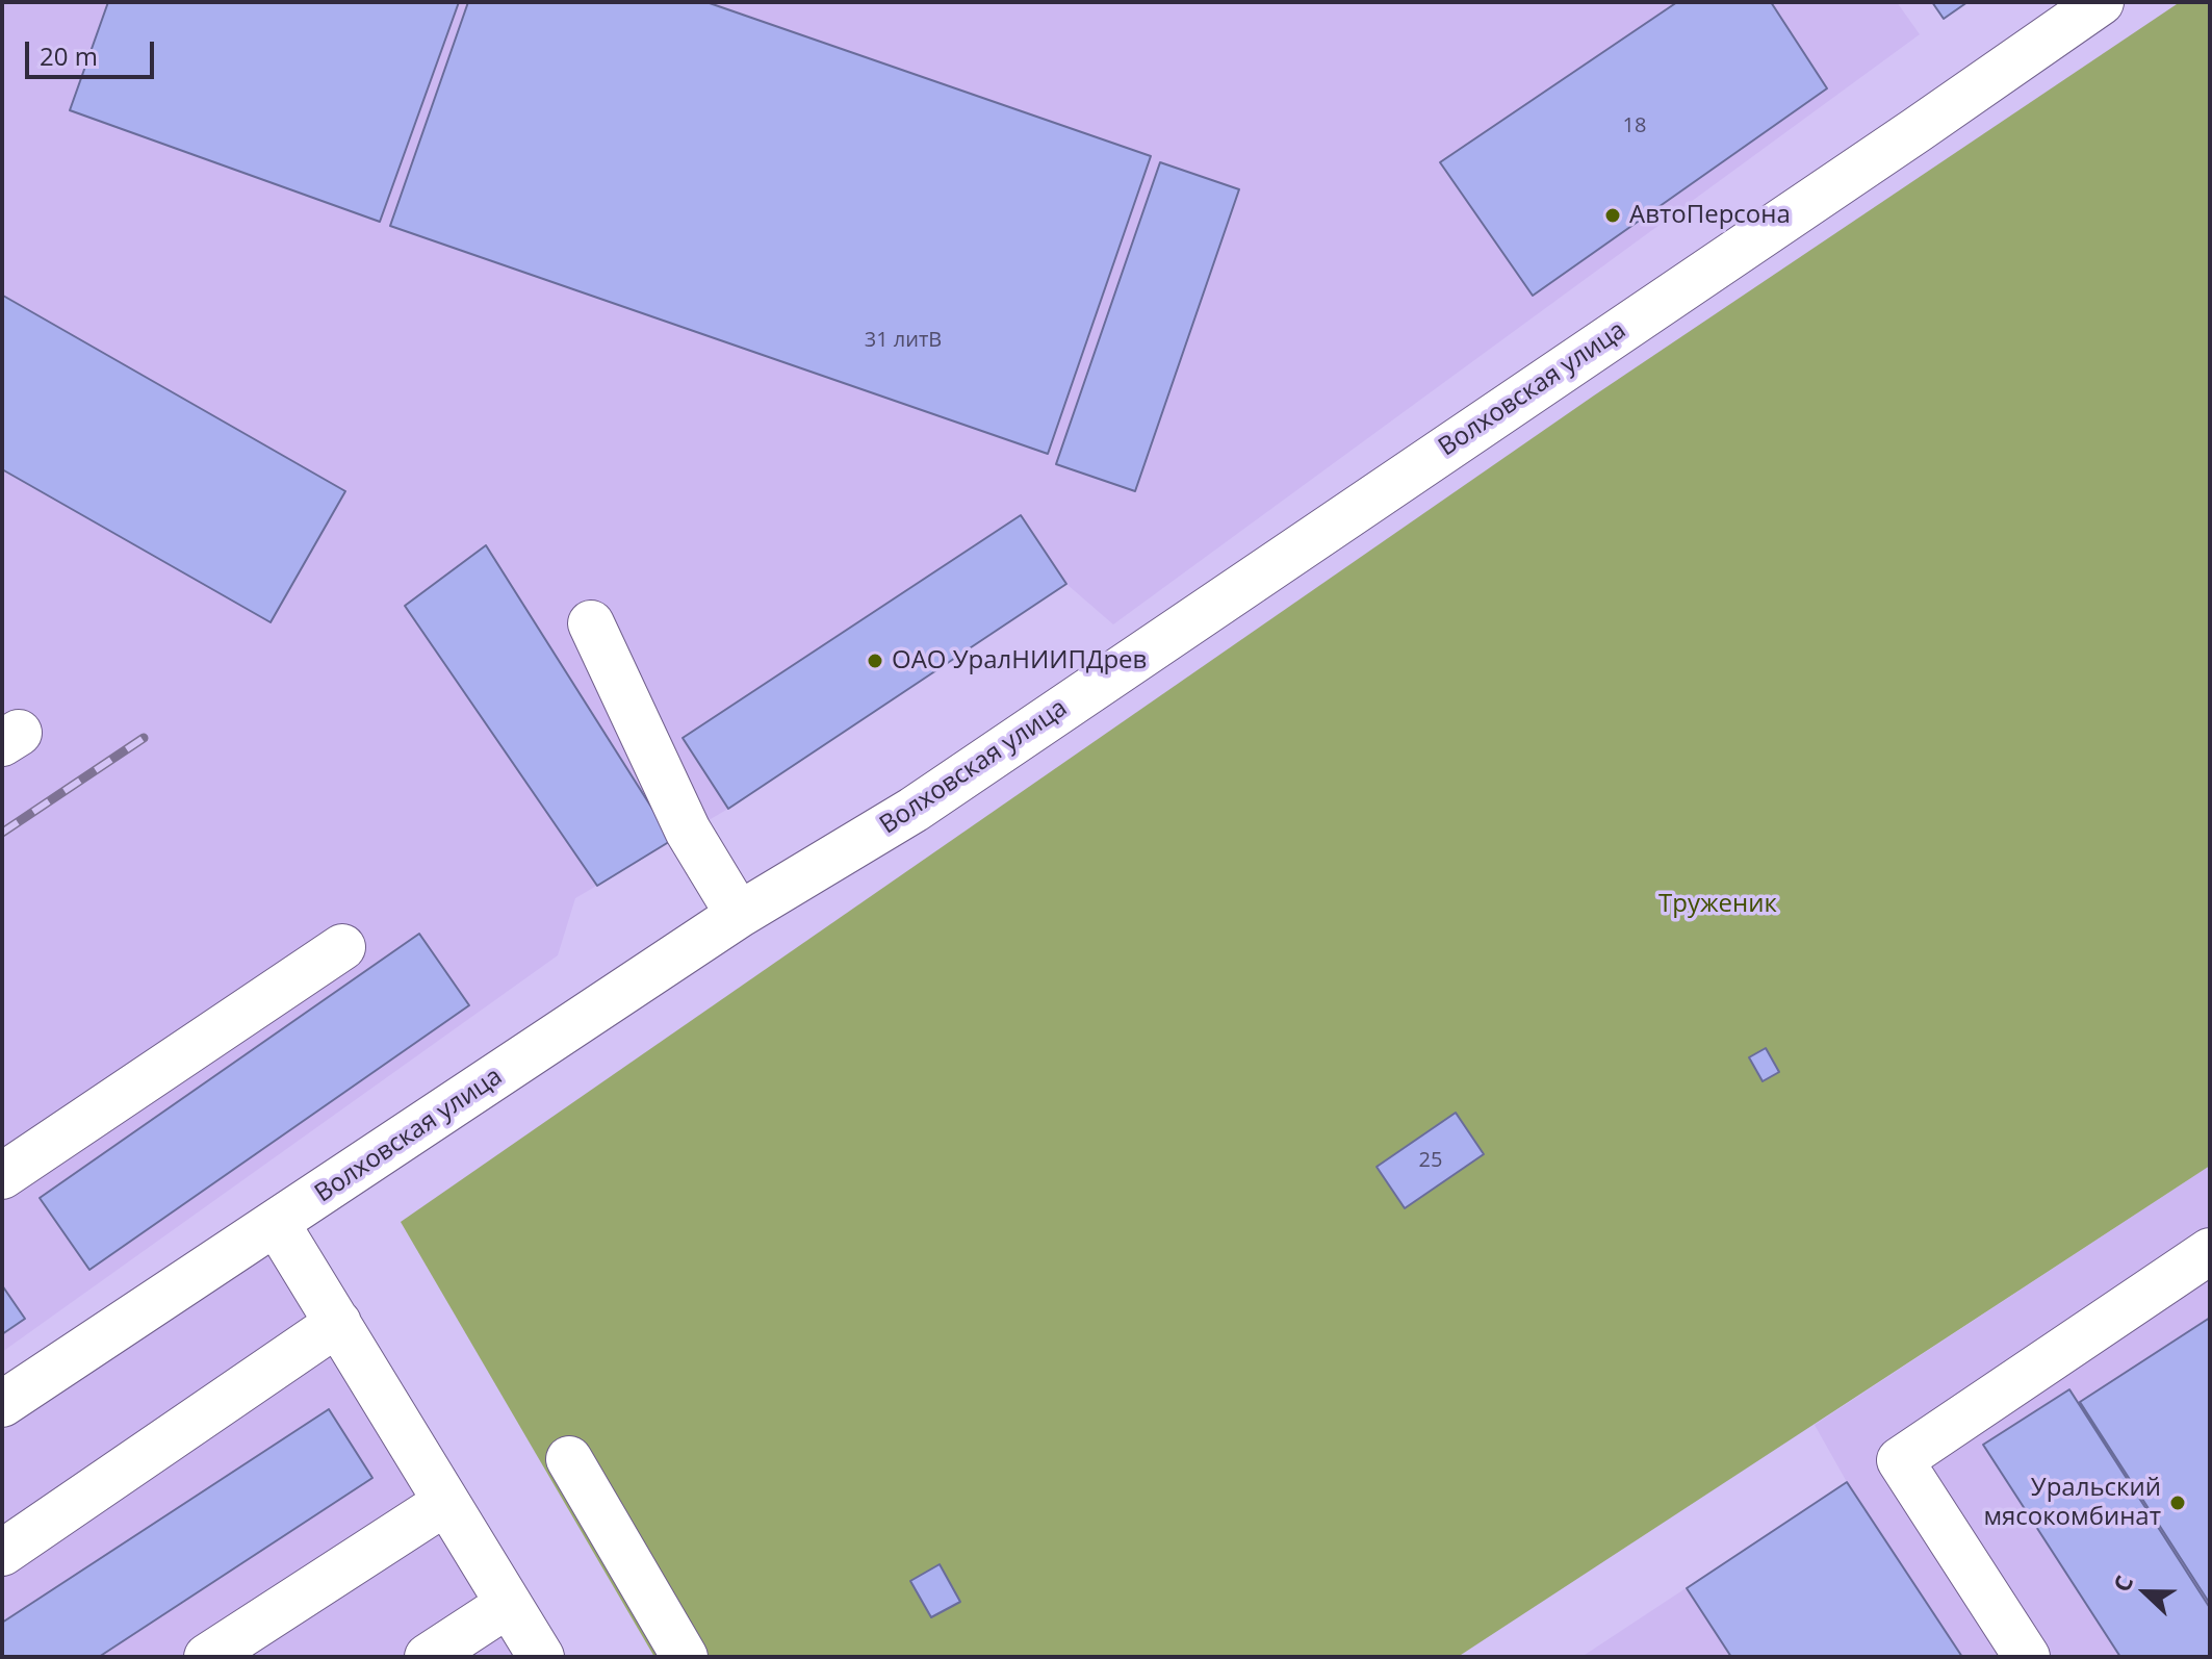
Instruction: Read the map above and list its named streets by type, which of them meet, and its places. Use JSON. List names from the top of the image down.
{
  "streets": {
    "street": ["Волховская улица"]
  },
  "parks": ["Труженик"],
  "places": ["АвтоПерсона", "ОАО УралНИИПДрев", "Уральский мясокомбинат"],
  "house_numbers": ["18", "31 литВ", "25"],
  "scale_bar": "20 m",
  "north": "left"
}
